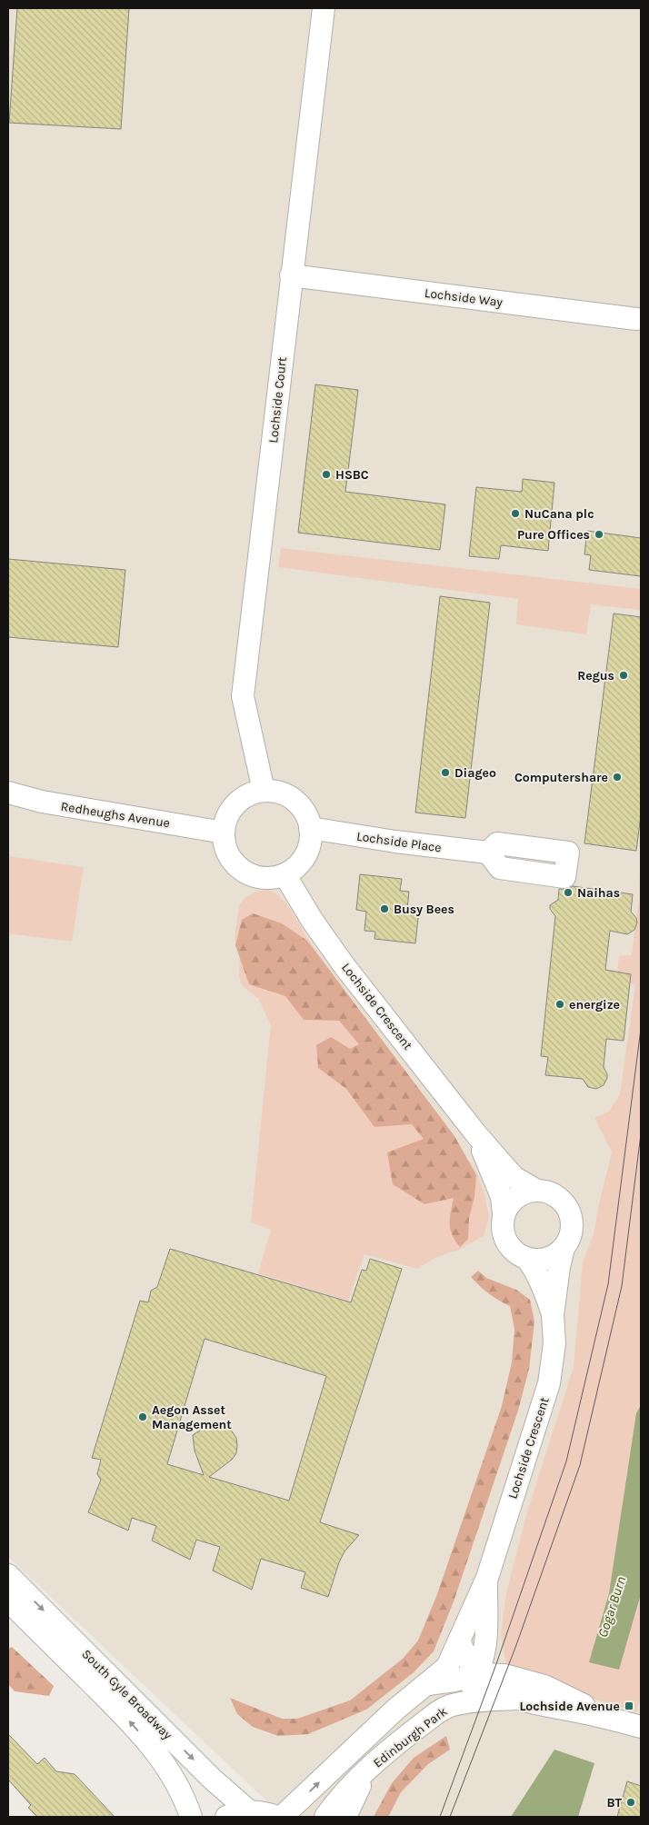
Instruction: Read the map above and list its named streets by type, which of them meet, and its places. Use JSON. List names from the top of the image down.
{
  "streets": {
    "street": [
      "Lochside Way",
      "Lochside Court",
      "Redheughs Avenue",
      "Lochside Place",
      "Lochside Crescent",
      "South Gyle Broadway",
      "Edinburgh Park"
    ]
  },
  "crossings": [
    ["Lochside Way", "Lochside Court"],
    ["Lochside Court", "Redheughs Avenue"],
    ["Lochside Court", "Lochside Place"],
    ["Lochside Court", "Lochside Crescent"],
    ["Redheughs Avenue", "Lochside Place"],
    ["Redheughs Avenue", "Lochside Crescent"],
    ["Lochside Place", "Lochside Crescent"],
    ["Lochside Crescent", "Edinburgh Park"]
  ],
  "water": ["Gogar Burn"],
  "places": {
    "other": [
      "HSBC",
      "NuCana plc",
      "Pure Offices",
      "Regus",
      "Diageo",
      "Computershare",
      "Naihas",
      "Busy Bees",
      "energize",
      "Aegon Asset Management",
      "BT"
    ],
    "transit": ["Lochside Avenue"]
  }
}
